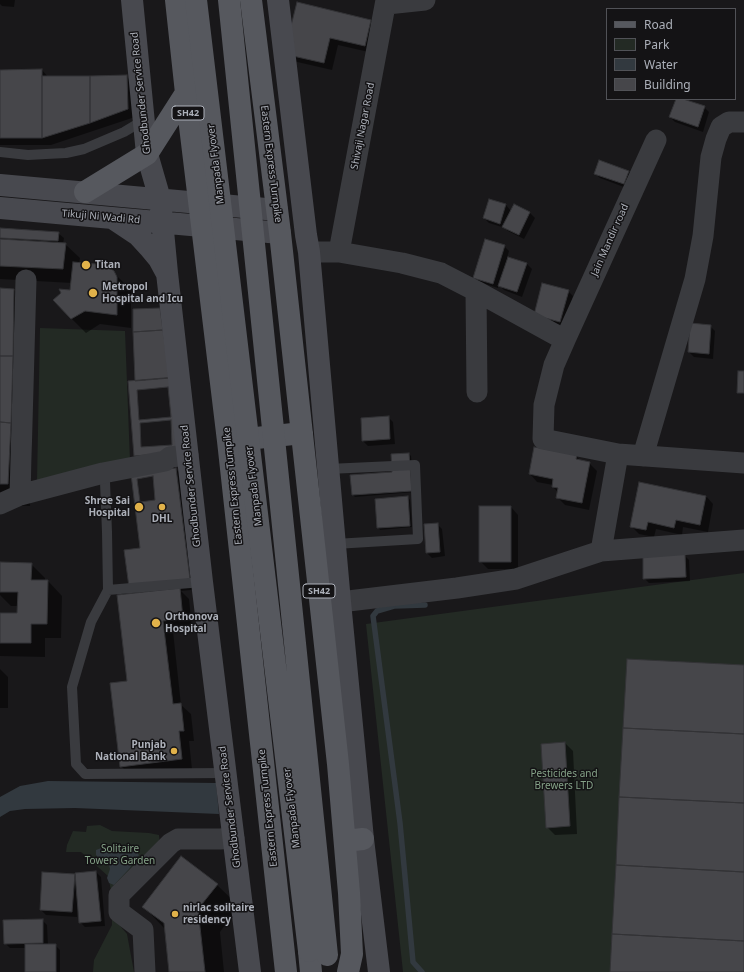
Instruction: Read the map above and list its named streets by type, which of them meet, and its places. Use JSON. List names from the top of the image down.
{
  "streets": {
    "main road": ["SH42", "Manpada Flyover", "Eastern Express Turnpike"],
    "street": [
      "Ghodbunder Service Road",
      "Shivaji Nagar Road",
      "Tikuji Ni Wadi Rd",
      "Jain Mandir road"
    ]
  },
  "crossings": [
    ["Ghodbunder Service Road", "Tikuji Ni Wadi Rd"],
    ["Eastern Express Turnpike", "Tikuji Ni Wadi Rd"]
  ],
  "parks": ["Pesticides and Brewers LTD", "Solitaire Towers Garden"],
  "places": [
    "Titan",
    "Metropol Hospital and Icu",
    "Shree Sai Hospital",
    "DHL",
    "Orthonova Hospital",
    "Punjab National Bank",
    "nirlac soiltaire residency"
  ],
  "legend": [
    "Road",
    "Park",
    "Water",
    "Building"
  ]
}
